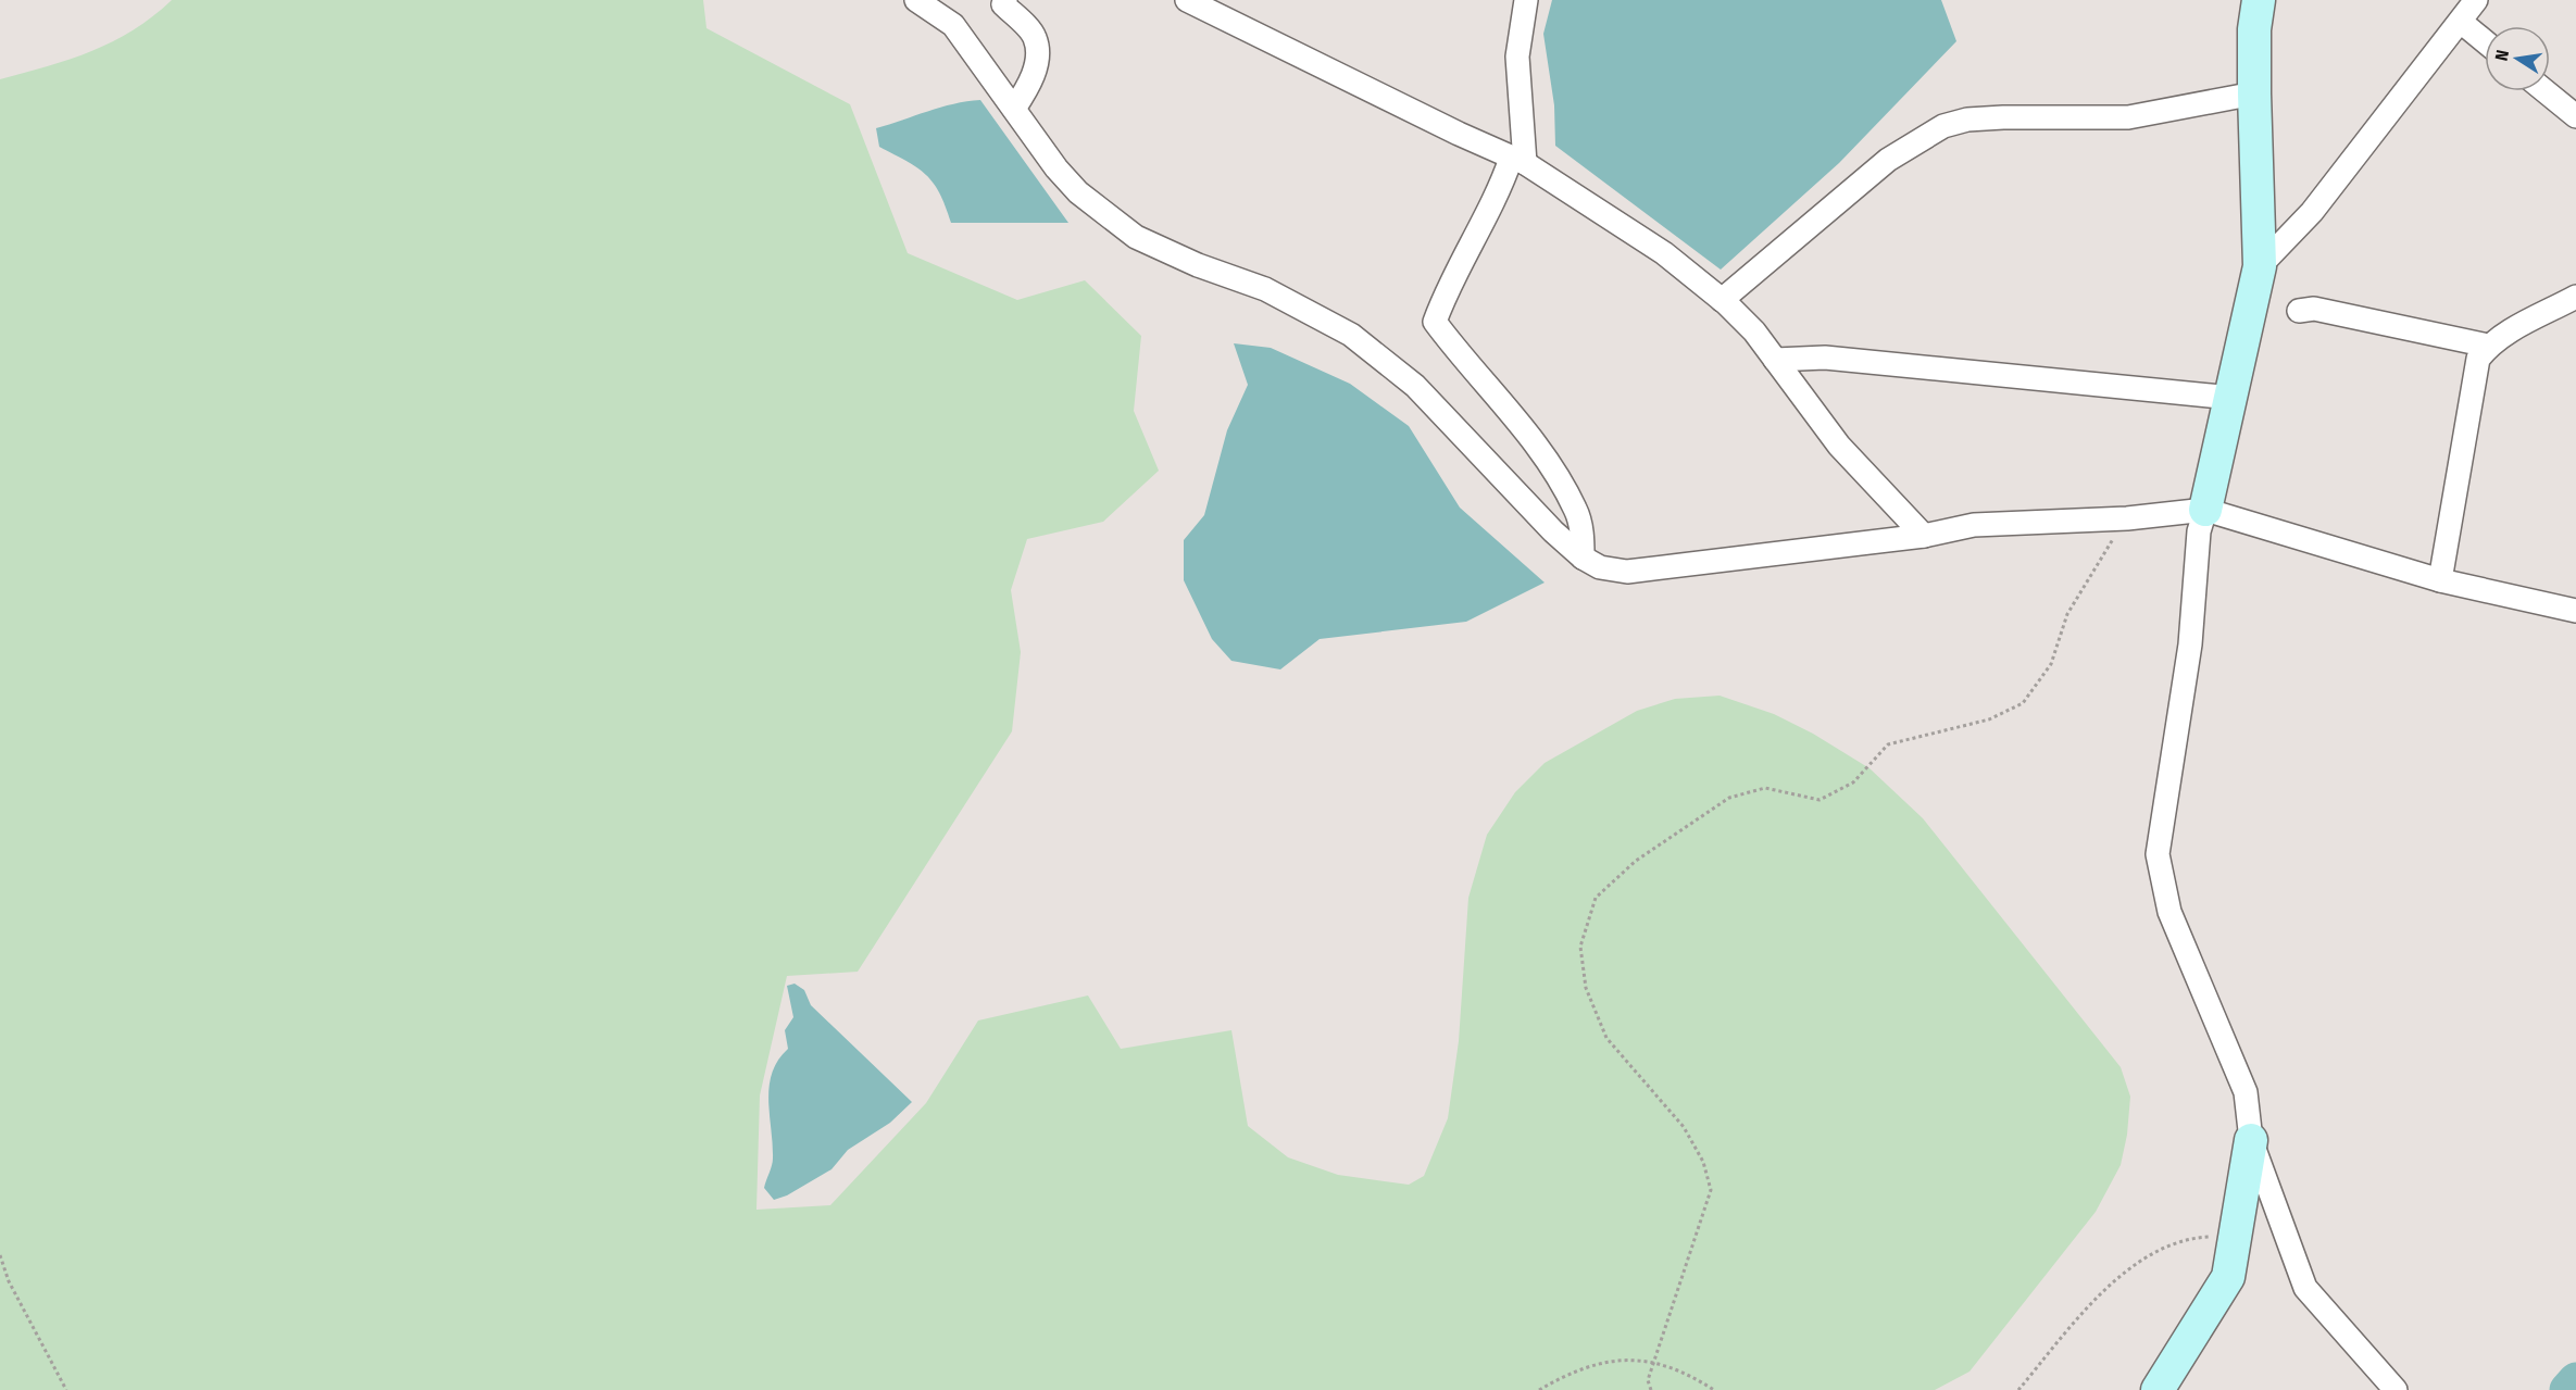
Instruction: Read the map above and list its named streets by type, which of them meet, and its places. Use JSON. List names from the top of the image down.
{
  "north": "left"
}
